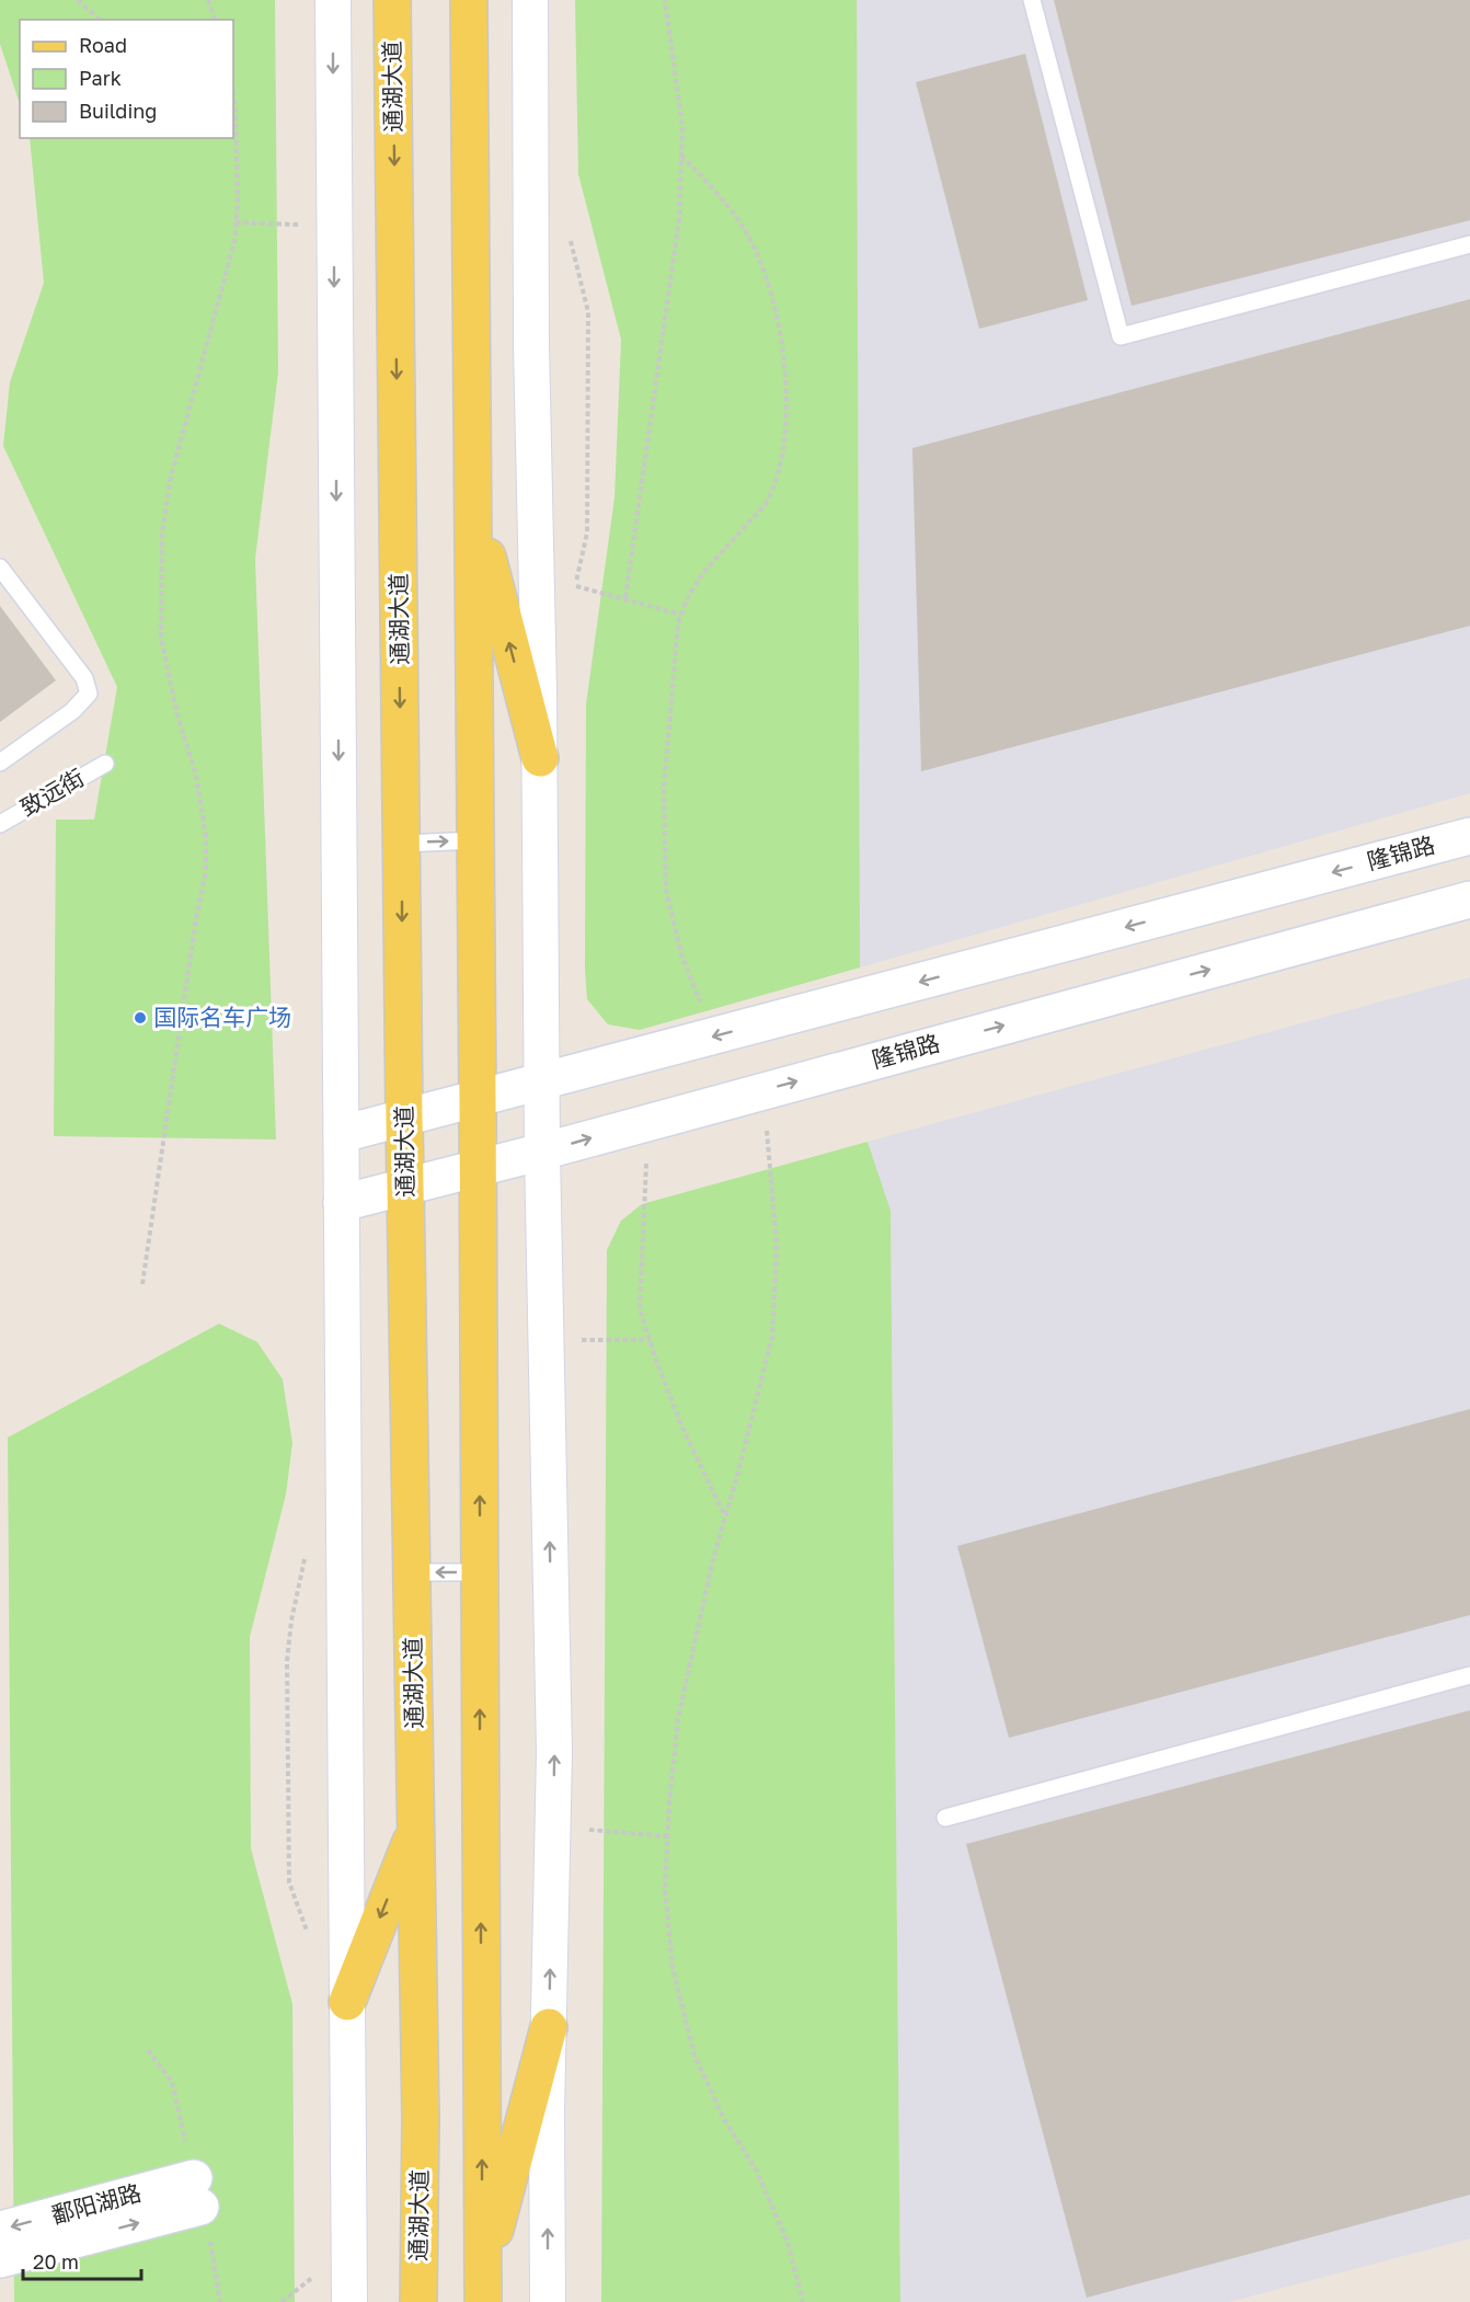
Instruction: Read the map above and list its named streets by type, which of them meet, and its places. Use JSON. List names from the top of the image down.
{
  "streets": {
    "main road": ["通湖大道", "隆锦路", "鄱阳湖路"],
    "lane": ["致远街"]
  },
  "crossings": [
    ["通湖大道", "隆锦路"]
  ],
  "places": ["国际名车广场"],
  "legend": ["Road", "Park", "Building"],
  "scale_bar": "20 m"
}
